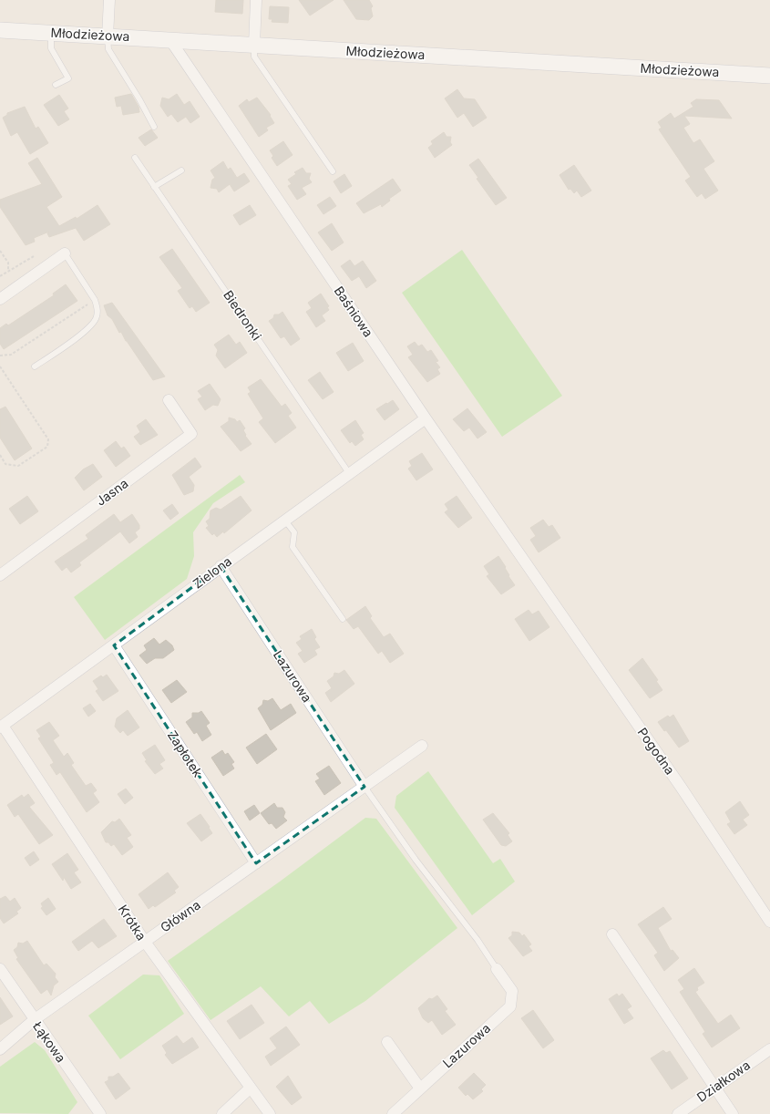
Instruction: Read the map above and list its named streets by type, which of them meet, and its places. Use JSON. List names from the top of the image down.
{
  "streets": {
    "street": [
      "Młodzieżowa",
      "Baśniowa",
      "Jasna",
      "Zielona",
      "Lazurowa",
      "Pogodna",
      "Zapłotek",
      "Główna",
      "Krótka",
      "Łąkowa",
      "Działkowa"
    ],
    "lane": ["Biedronki"]
  },
  "crossings": [
    ["Młodzieżowa", "Baśniowa"],
    ["Baśniowa", "Zielona"],
    ["Baśniowa", "Pogodna"],
    ["Biedronki", "Zielona"],
    ["Zielona", "Lazurowa"],
    ["Zielona", "Zapłotek"],
    ["Zielona", "Krótka"],
    ["Lazurowa", "Główna"],
    ["Zapłotek", "Główna"],
    ["Główna", "Krótka"],
    ["Główna", "Łąkowa"]
  ]
}
